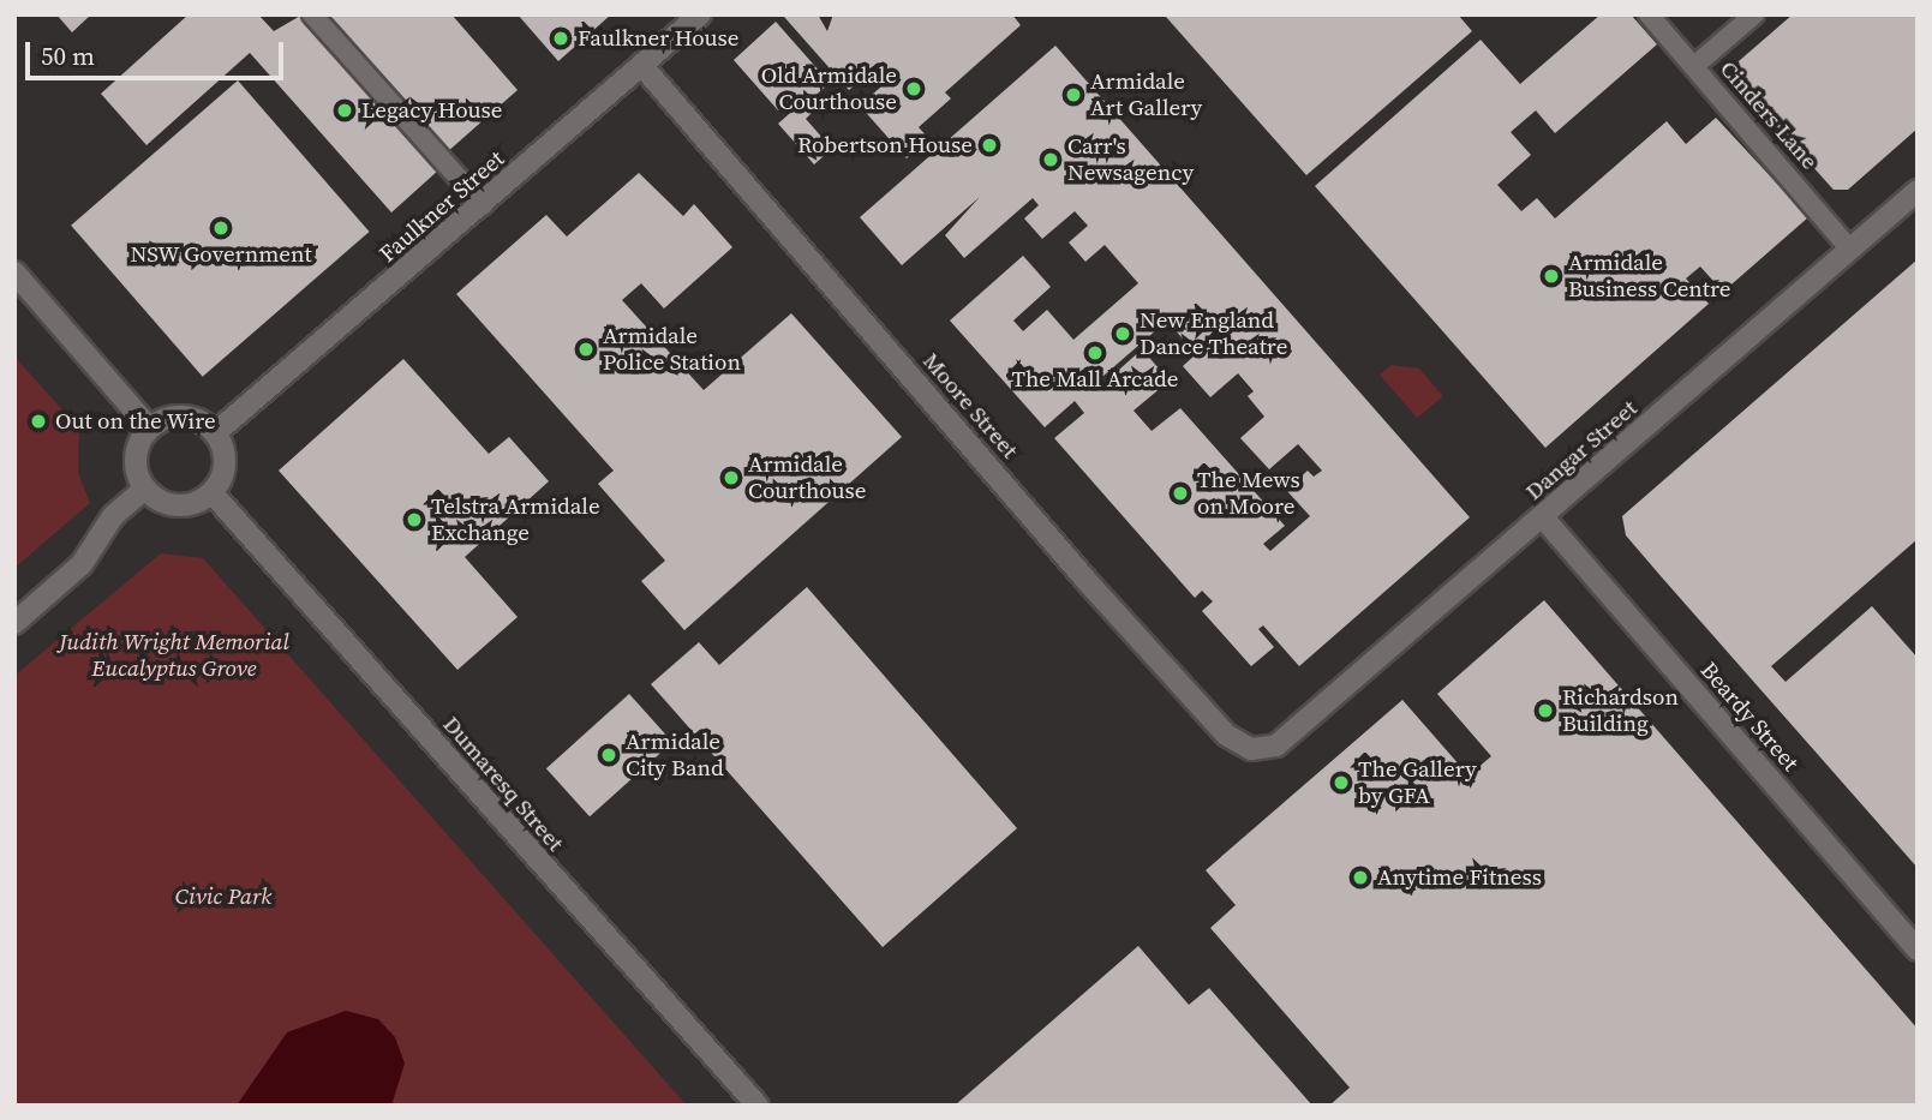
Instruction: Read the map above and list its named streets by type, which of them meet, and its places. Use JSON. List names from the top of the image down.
{
  "streets": {
    "street": [
      "Faulkner Street",
      "Moore Street",
      "Dangar Street",
      "Beardy Street",
      "Dumaresq Street"
    ],
    "lane": ["Cinders Lane"]
  },
  "crossings": [
    ["Cinders Lane", "Dangar Street"],
    ["Faulkner Street", "Moore Street"],
    ["Faulkner Street", "Dumaresq Street"],
    ["Moore Street", "Dangar Street"],
    ["Dangar Street", "Beardy Street"]
  ],
  "parks": ["Judith Wright Memorial Eucalyptus Grove", "Civic Park"],
  "places": [
    "Faulkner House",
    "Old Armidale Courthouse",
    "Armidale Art Gallery",
    "Legacy House",
    "Robertson House",
    "Carr's Newsagency",
    "NSW Government",
    "Armidale Business Centre",
    "New England Dance Theatre",
    "Armidale Police Station",
    "The Mall Arcade",
    "Out on the Wire",
    "Armidale Courthouse",
    "The Mews on Moore",
    "Telstra Armidale Exchange",
    "Richardson Building",
    "Armidale City Band",
    "The Gallery by GFA",
    "Anytime Fitness"
  ],
  "scale_bar": "50 m"
}
